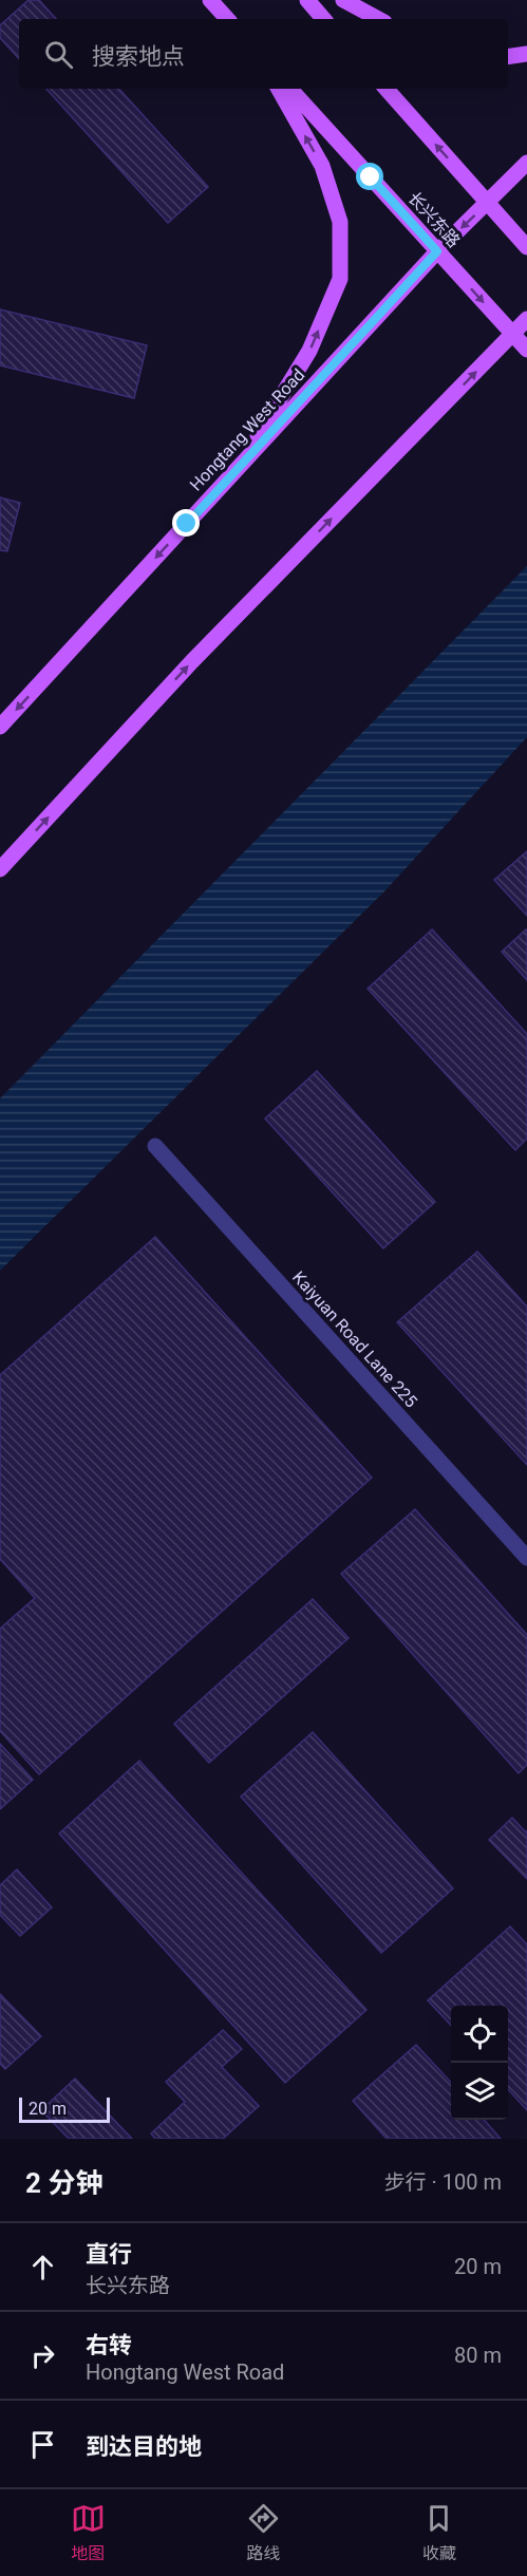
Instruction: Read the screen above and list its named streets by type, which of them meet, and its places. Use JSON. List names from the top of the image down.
{
  "streets": {
    "main road": ["长兴东路", "Hongtang West Road"],
    "street": ["Kaiyuan Road Lane 225"]
  },
  "crossings": [
    ["长兴东路", "Hongtang West Road"]
  ],
  "scale_bar": "20 m",
  "page": {
    "search": "搜索地点",
    "scale": "20 m",
    "heading": ["2 分钟", "步行 · 100 m"],
    "list": [
      ["直行", "长兴东路", "20 m"],
      ["右转", "Hongtang West Road", "80 m"],
      "到达目的地"
    ],
    "nav": ["地图", "路线", "收藏"]
  }
}
